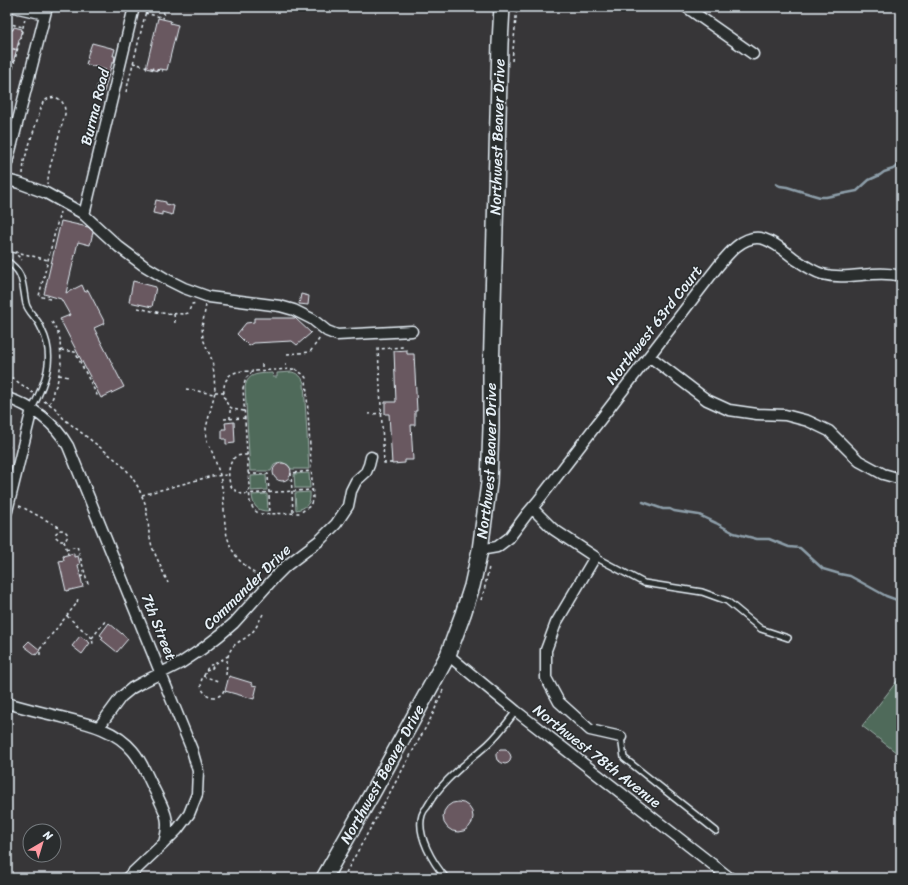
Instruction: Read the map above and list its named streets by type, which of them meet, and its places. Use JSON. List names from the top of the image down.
{
  "streets": {
    "main road": ["Northwest Beaver Drive"],
    "street": [
      "Burma Road",
      "Northwest 63rd Court",
      "Commander Drive",
      "7th Street",
      "Northwest 78th Avenue"
    ]
  },
  "crossings": [
    ["Northwest Beaver Drive", "Northwest 63rd Court"],
    ["Northwest Beaver Drive", "Northwest 78th Avenue"],
    ["Commander Drive", "7th Street"]
  ],
  "north": "top right"
}
